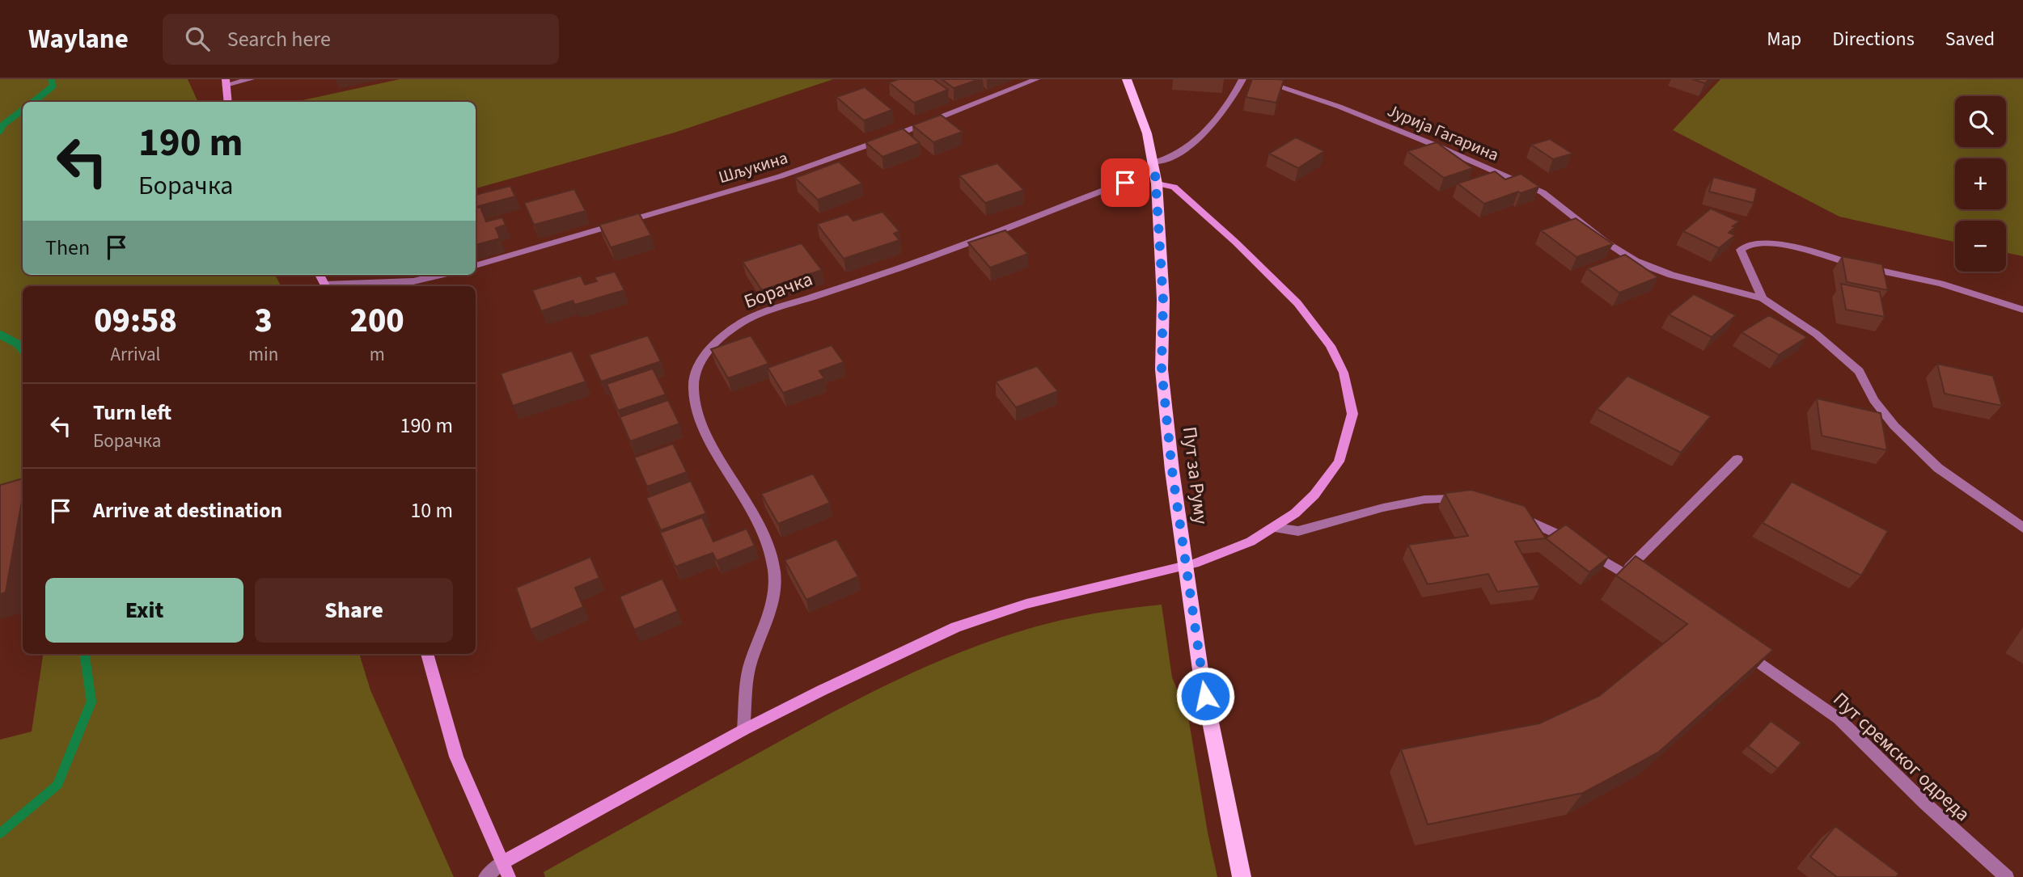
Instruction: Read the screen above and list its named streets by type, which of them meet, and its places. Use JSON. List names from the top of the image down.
{
  "streets": {
    "main road": ["Пут за Руму"],
    "street": [
      "Јурија Гагарина",
      "Шљукина",
      "Борачка",
      "Пут сремског одреда"
    ]
  },
  "crossings": [
    ["Борачка", "Пут за Руму"]
  ],
  "page": {
    "header": "Waylane",
    "search": "Search here",
    "nav": ["Map", "Directions", "Saved"],
    "map_buttons": ["+", "−"],
    "turn": ["190 m", "Борачка"],
    "then": "Then",
    "eta": [
      "09:58",
      "Arrival",
      "3",
      "min",
      "200",
      "m"
    ],
    "list": [
      {
        "name": "Turn left",
        "note": "Борачка",
        "value": "190 m"
      },
      {
        "name": "Arrive at destination",
        "value": "10 m"
      }
    ],
    "buttons": ["Exit", "Share"]
  }
}
